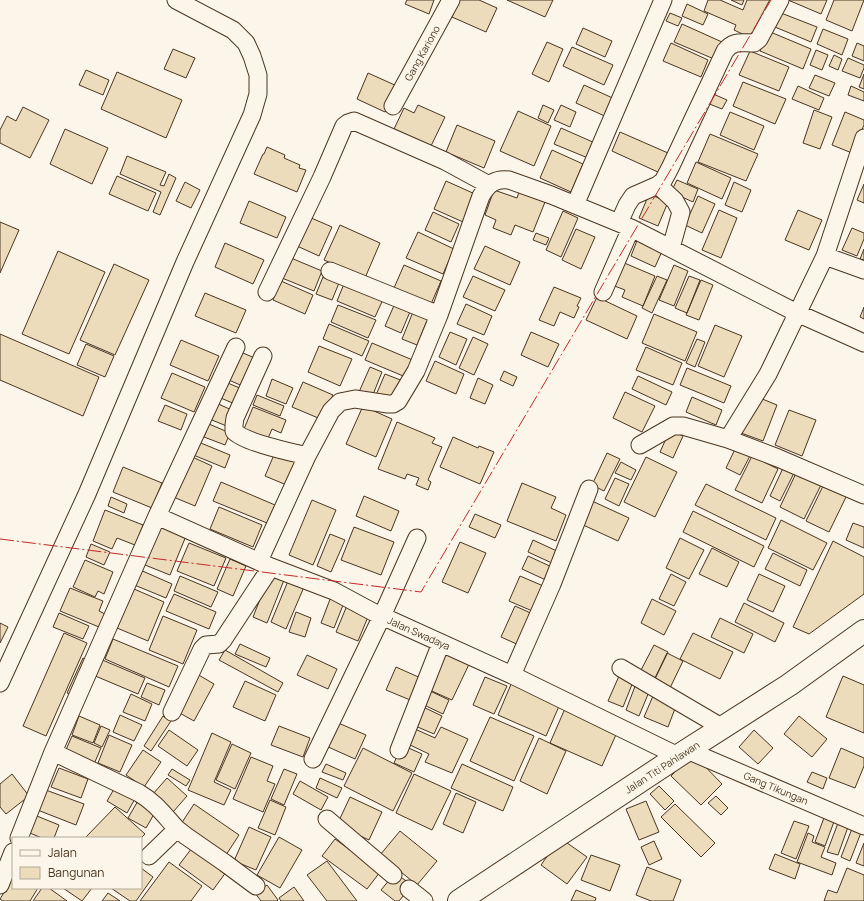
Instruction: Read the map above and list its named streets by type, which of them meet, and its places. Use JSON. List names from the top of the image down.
{
  "streets": {
    "main road": ["Jalan Titi Pahlawan"],
    "street": ["Gang Kariono", "Jalan Swadaya", "Gang Tikungan"]
  },
  "crossings": [
    ["Jalan Swadaya", "Jalan Titi Pahlawan"],
    ["Jalan Swadaya", "Gang Tikungan"],
    ["Jalan Titi Pahlawan", "Gang Tikungan"]
  ],
  "legend": ["Jalan", "Bangunan"]
}
